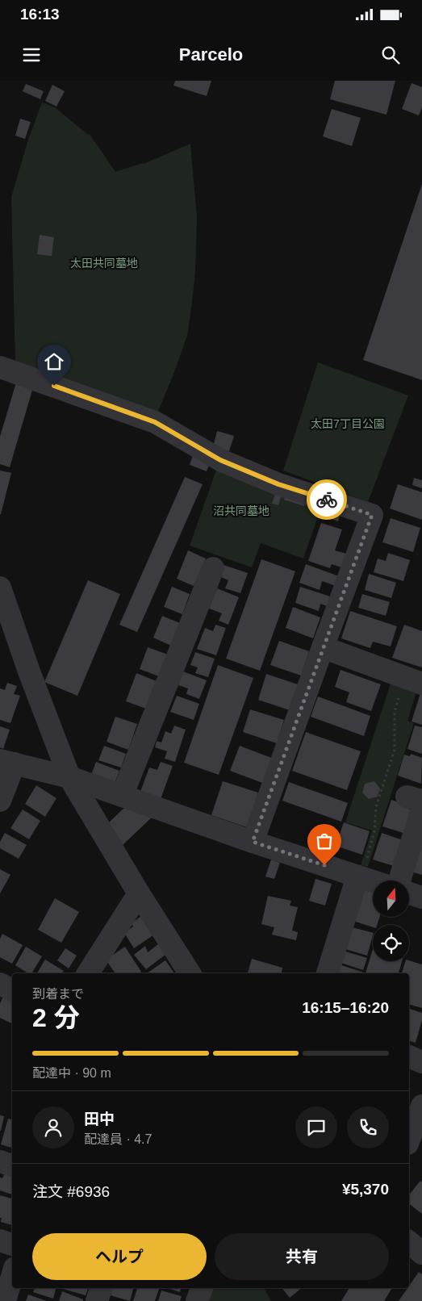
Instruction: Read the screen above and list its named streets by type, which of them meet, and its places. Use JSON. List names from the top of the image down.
{
  "parks": ["太田共同墓地", "太田7丁目公園", "沼共同墓地"],
  "north": "top",
  "page": {
    "status": "16:13",
    "header": "Parcelo",
    "heading": ["2 分", "到着まで", "16:15–16:20"],
    "panel": [
      "田中",
      "配達員 · 4.7",
      "注文 #6936",
      "¥5,370"
    ],
    "bar": "配達中 · 90 m",
    "buttons": ["ヘルプ", "共有"]
  }
}
